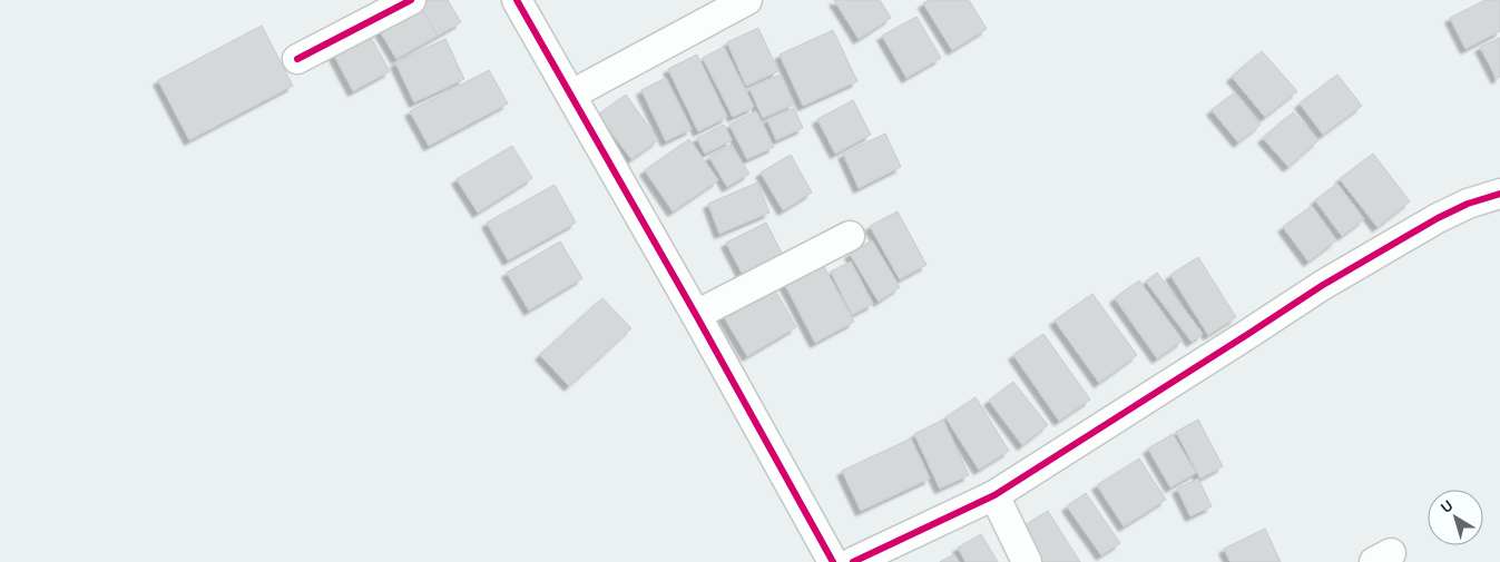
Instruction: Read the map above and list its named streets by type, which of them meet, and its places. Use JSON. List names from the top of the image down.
{
  "north": "top left"
}
